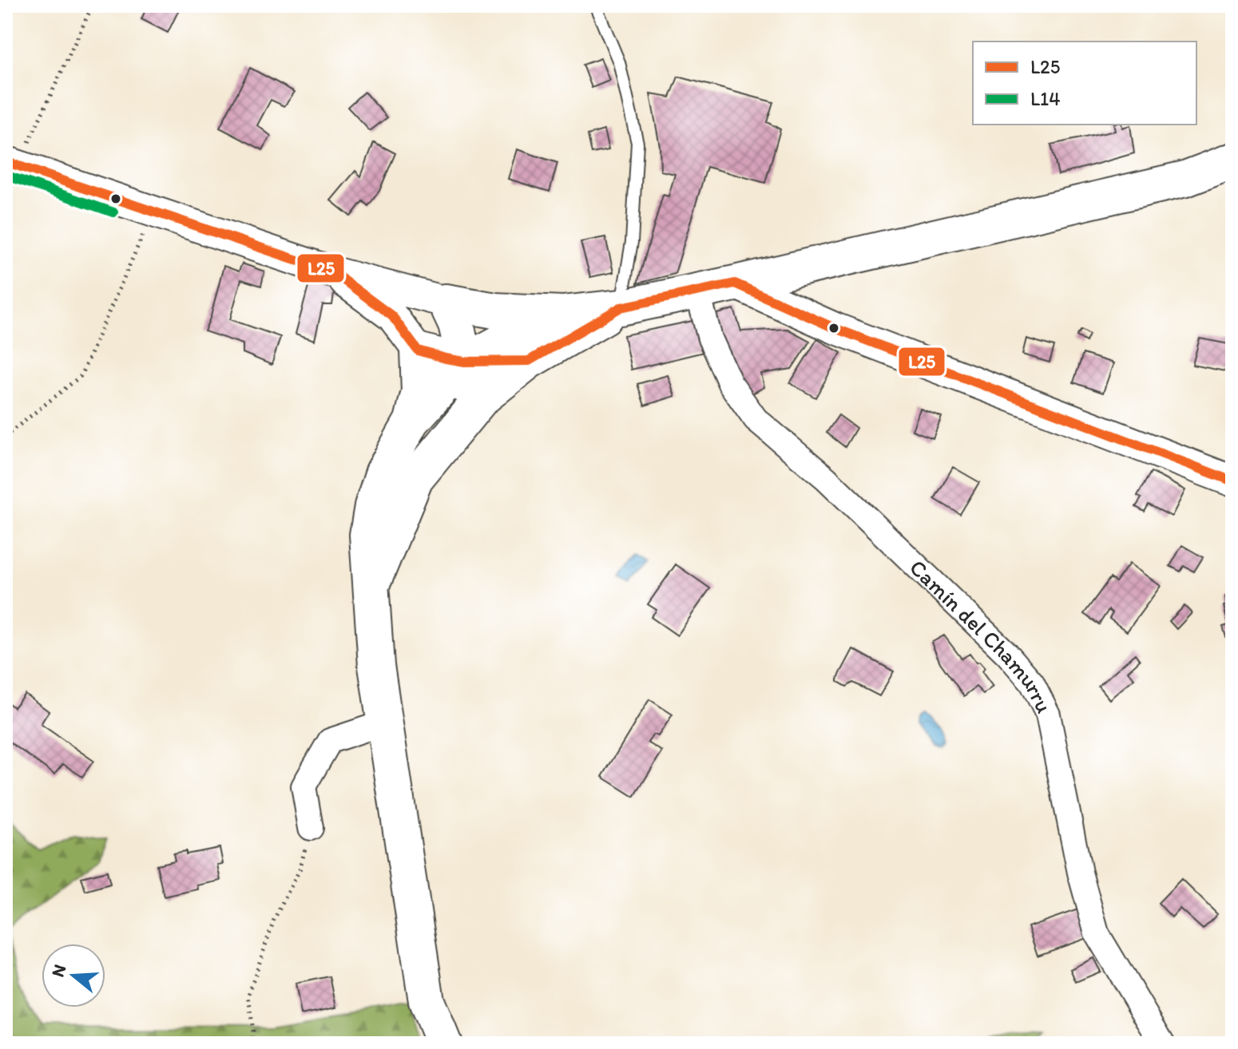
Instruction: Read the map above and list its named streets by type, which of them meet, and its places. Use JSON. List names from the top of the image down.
{
  "streets": {
    "street": ["Camín del Chamurru"]
  },
  "lines": ["transit line L25", "transit line L14"],
  "legend": ["L25", "L14"],
  "north": "left"
}
